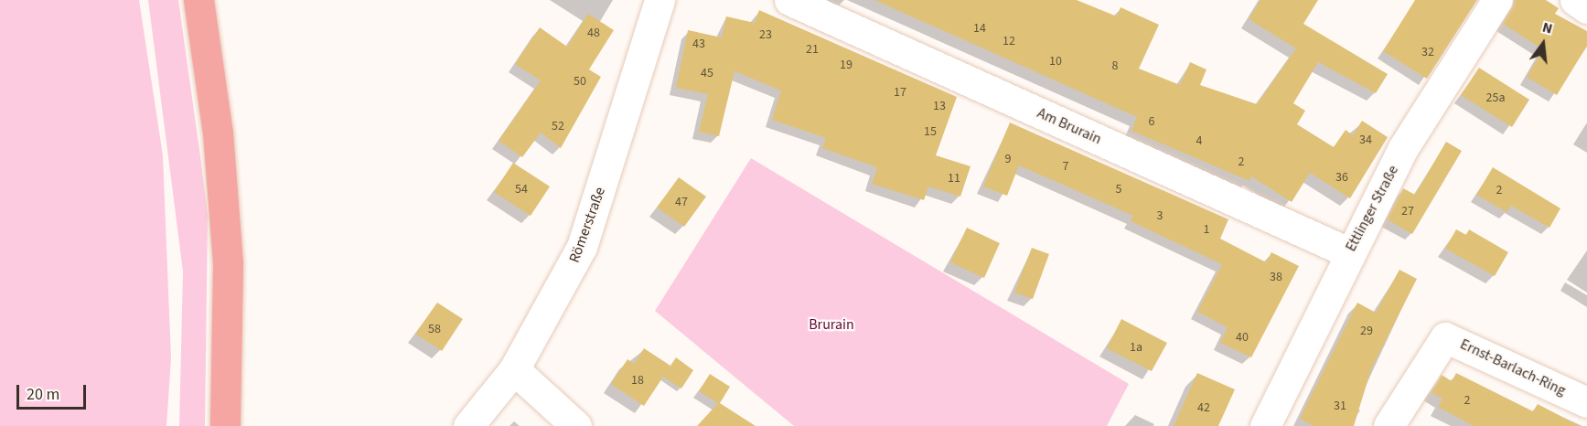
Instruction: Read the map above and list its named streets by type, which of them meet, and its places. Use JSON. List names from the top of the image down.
{
  "streets": {
    "street": [
      "Am Brurain",
      "Ettlinger Straße",
      "Römerstraße",
      "Ernst-Barlach-Ring"
    ]
  },
  "crossings": [
    ["Am Brurain", "Ettlinger Straße"]
  ],
  "parks": ["Brurain"],
  "house_numbers": [
    "14",
    "48",
    "23",
    "12",
    "43",
    "21",
    "32",
    "10",
    "19",
    "8",
    "45",
    "50",
    "17",
    "25a",
    "13",
    "6",
    "52",
    "15",
    "34",
    "4",
    "9",
    "2",
    "7",
    "36",
    "11",
    "54",
    "5",
    "2",
    "47",
    "27",
    "3",
    "1",
    "38",
    "58",
    "29",
    "40",
    "1a",
    "18",
    "2",
    "31",
    "42"
  ],
  "scale_bar": "20 m",
  "north": "top"
}
